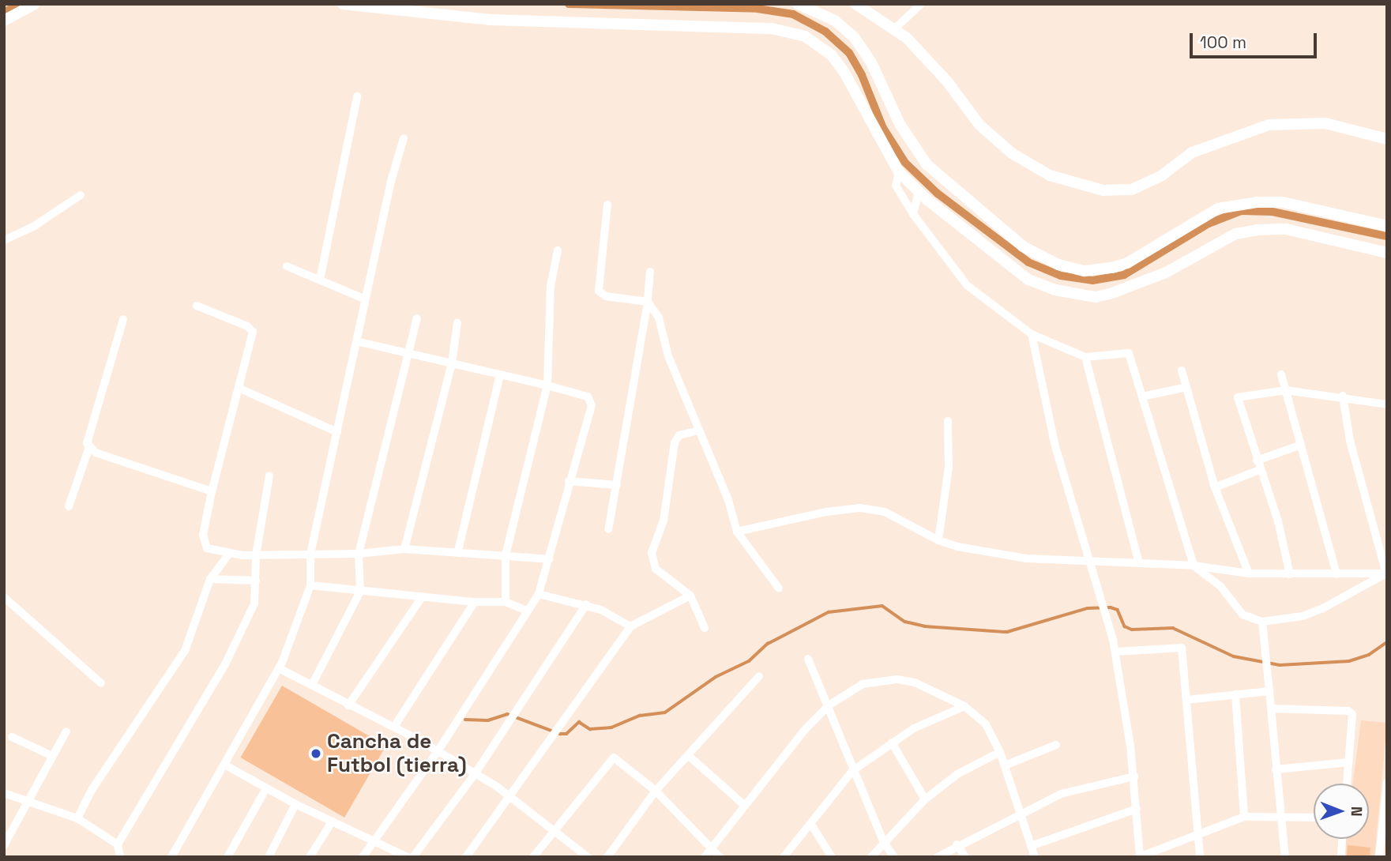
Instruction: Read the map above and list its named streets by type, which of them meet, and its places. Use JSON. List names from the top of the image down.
{
  "places": ["Cancha de Futbol (tierra)"],
  "scale_bar": "100 m",
  "north": "right"
}
